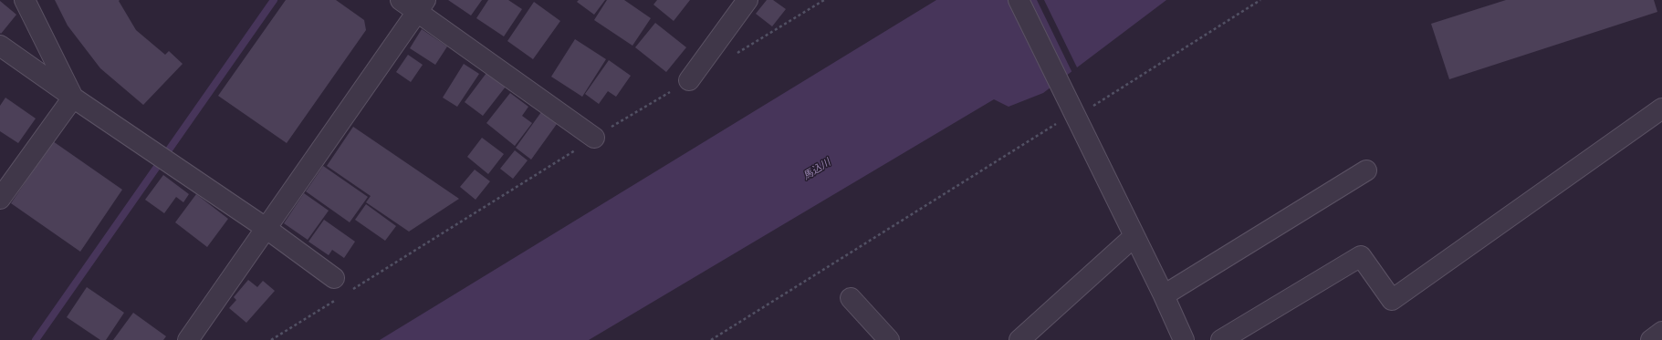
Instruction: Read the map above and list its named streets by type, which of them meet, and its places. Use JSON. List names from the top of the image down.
{
  "water": ["馬込川"]
}
